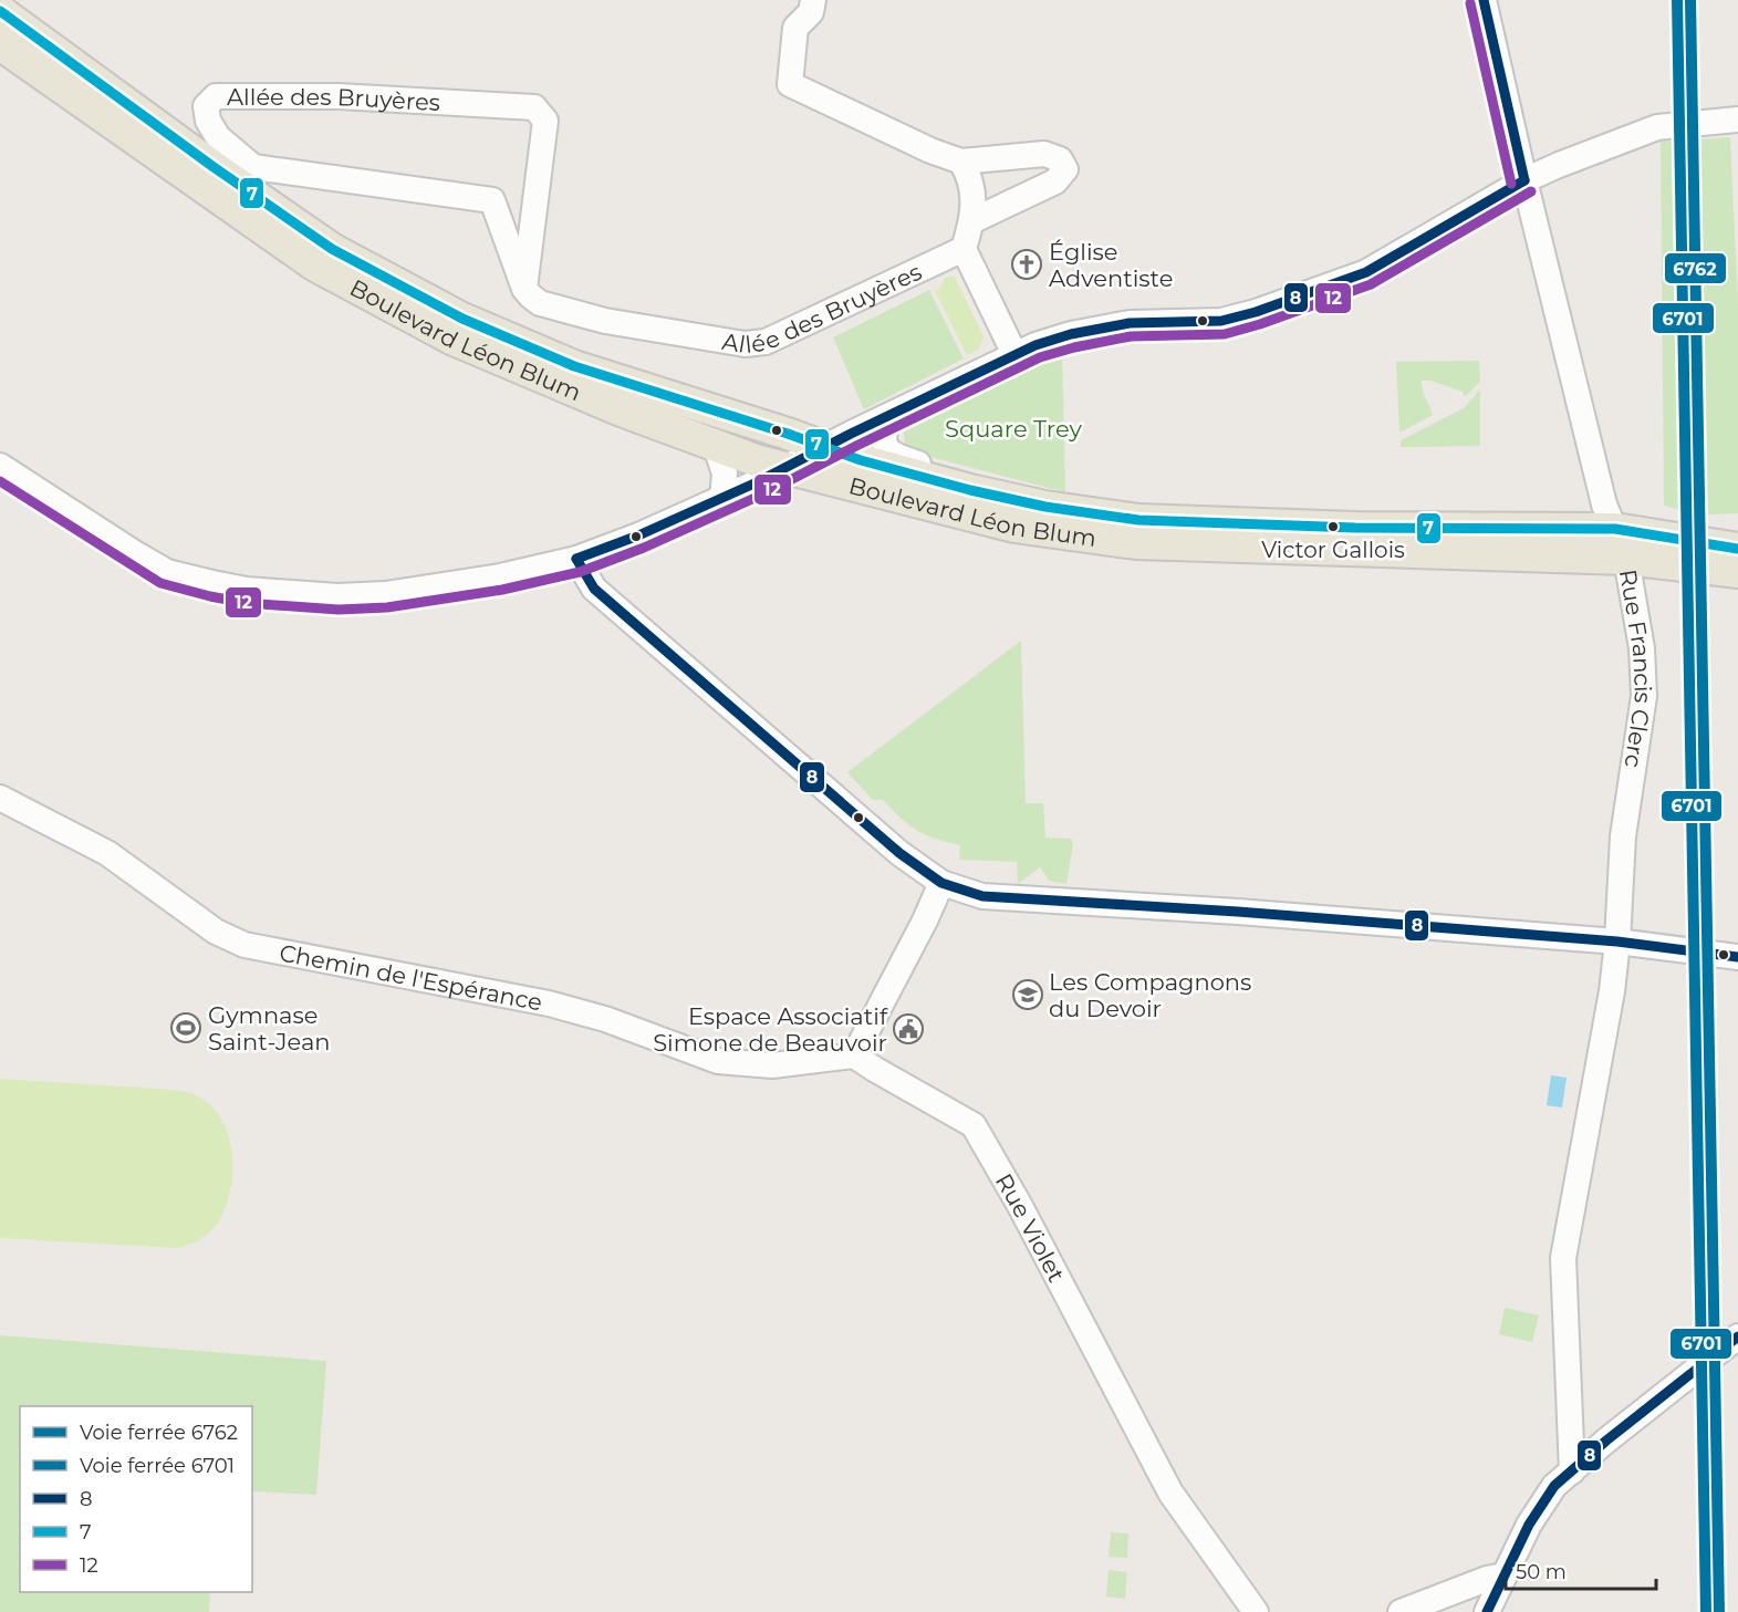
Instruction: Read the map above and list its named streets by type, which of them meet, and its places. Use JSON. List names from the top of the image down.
{
  "streets": {
    "main road": ["Boulevard Léon Blum"],
    "street": [
      "Allée des Bruyères",
      "Rue Francis Clerc",
      "Chemin de l'Espérance",
      "Rue Violet"
    ]
  },
  "crossings": [
    ["Boulevard Léon Blum", "Rue Francis Clerc"],
    ["Chemin de l'Espérance", "Rue Violet"]
  ],
  "parks": ["Square Trey"],
  "places": {
    "church": ["Église Adventiste"],
    "other": ["Victor Gallois"],
    "school or university": ["Les Compagnons du Devoir"],
    "sports": ["Gymnase Saint-Jean"],
    "public building": ["Espace Associatif Simone de Beauvoir"]
  },
  "lines": [
    "rail line 6762",
    "rail line 6701",
    "transit line 8",
    "transit line 12",
    "transit line 7"
  ],
  "legend": [
    "Voie ferrée 6762",
    "Voie ferrée 6701",
    "8",
    "7",
    "12"
  ],
  "scale_bar": "50 m"
}
